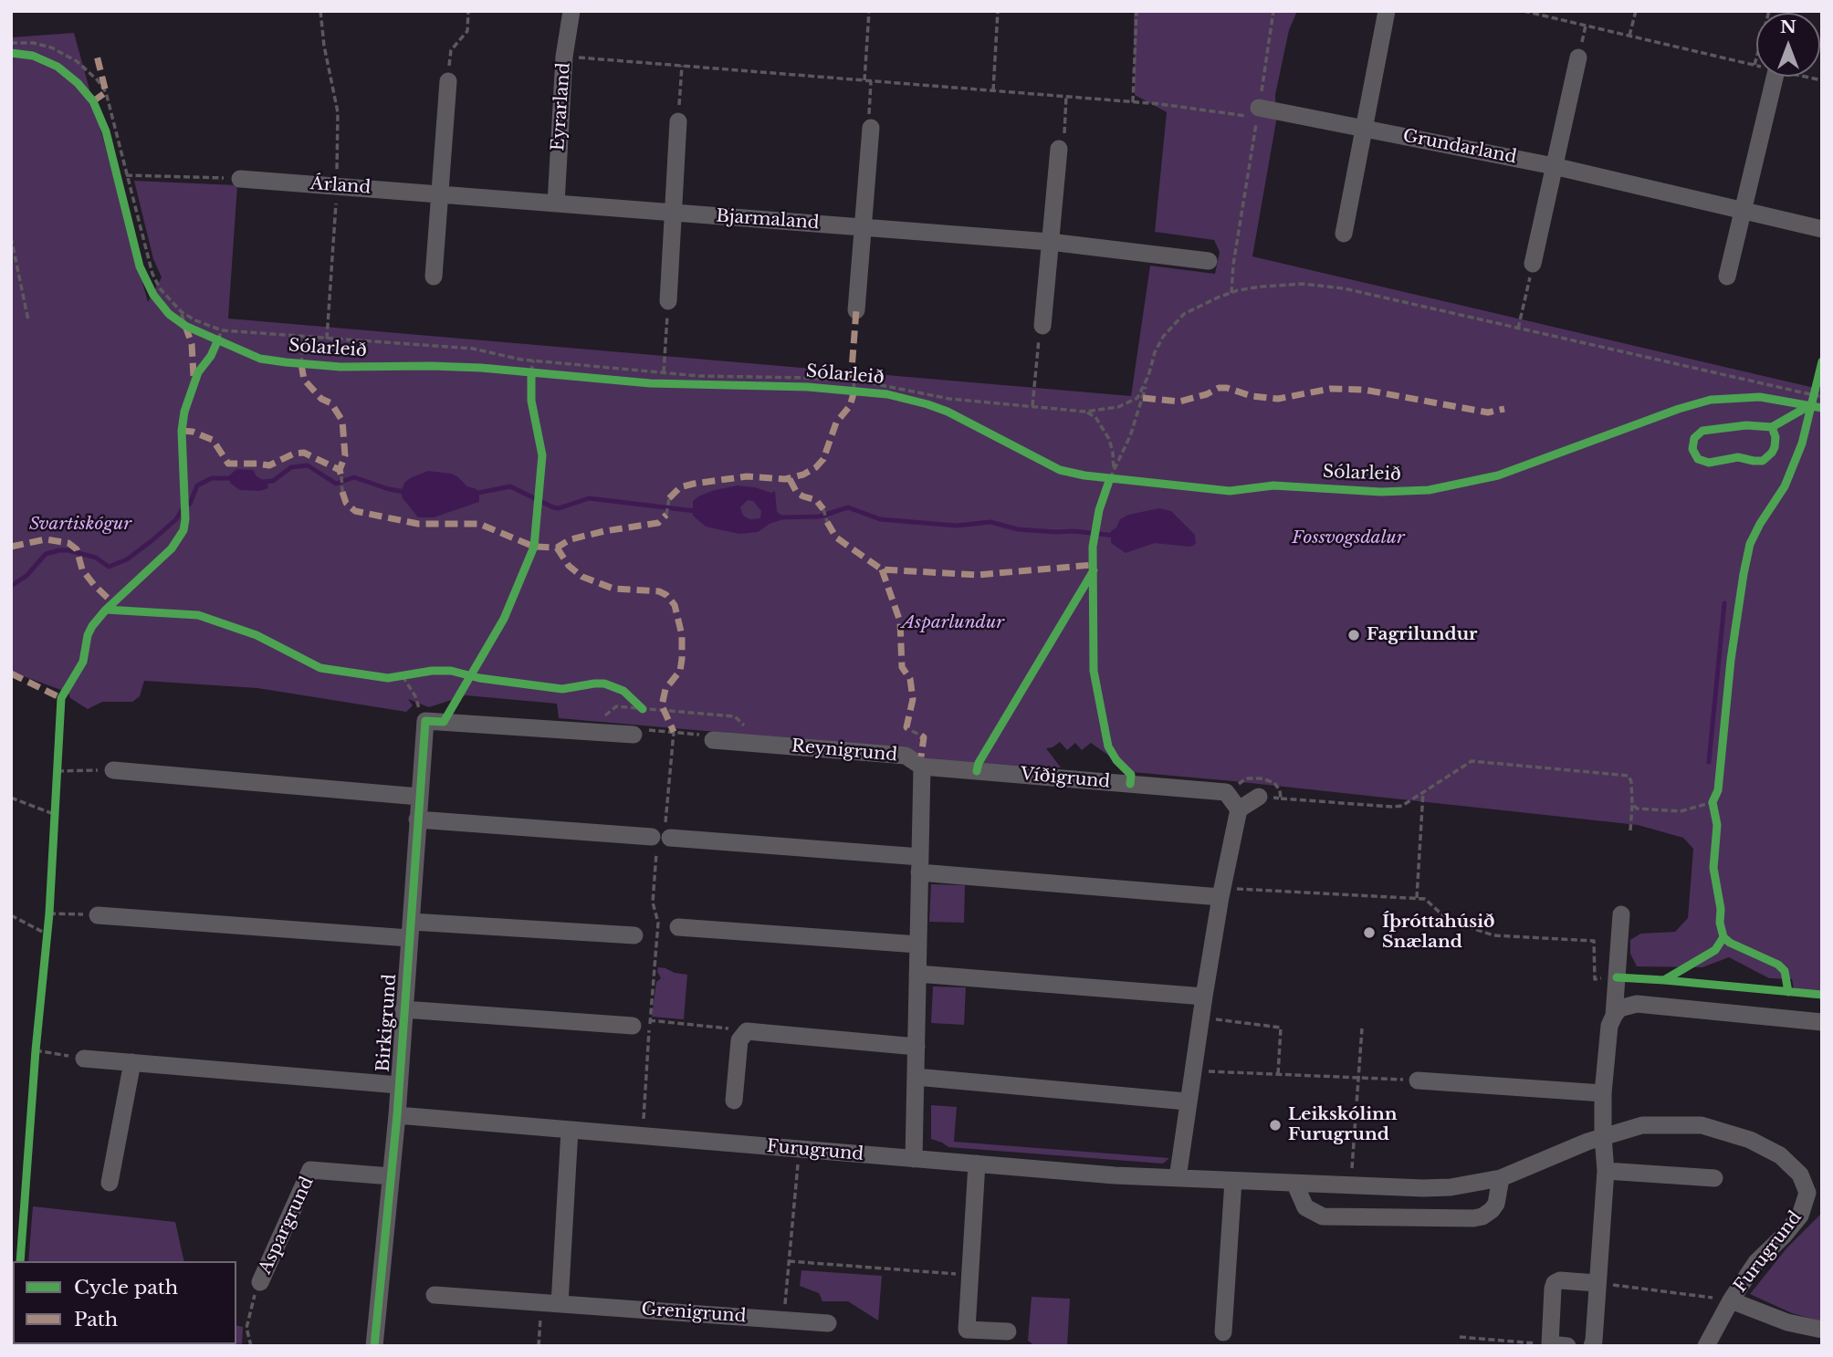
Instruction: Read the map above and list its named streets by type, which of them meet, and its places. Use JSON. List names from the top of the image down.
{
  "streets": {
    "street": [
      "Eyrarland",
      "Grundarland",
      "Árland",
      "Bjarmaland",
      "Reynigrund",
      "Víðigrund",
      "Birkigrund",
      "Furugrund",
      "Aspargrund",
      "Grenigrund"
    ],
    "cycle path": ["Sólarleið"]
  },
  "crossings": [
    ["Eyrarland", "Árland"],
    ["Eyrarland", "Bjarmaland"],
    ["Árland", "Bjarmaland"],
    ["Reynigrund", "Víðigrund"],
    ["Reynigrund", "Furugrund"],
    ["Birkigrund", "Furugrund"],
    ["Birkigrund", "Aspargrund"]
  ],
  "parks": ["Svartiskógur", "Fossvogsdalur", "Asparlundur"],
  "places": ["Fagrilundur", "Íþróttahúsið Snæland", "Leikskólinn Furugrund"],
  "legend": ["Cycle path", "Path"],
  "north": "top"
}
